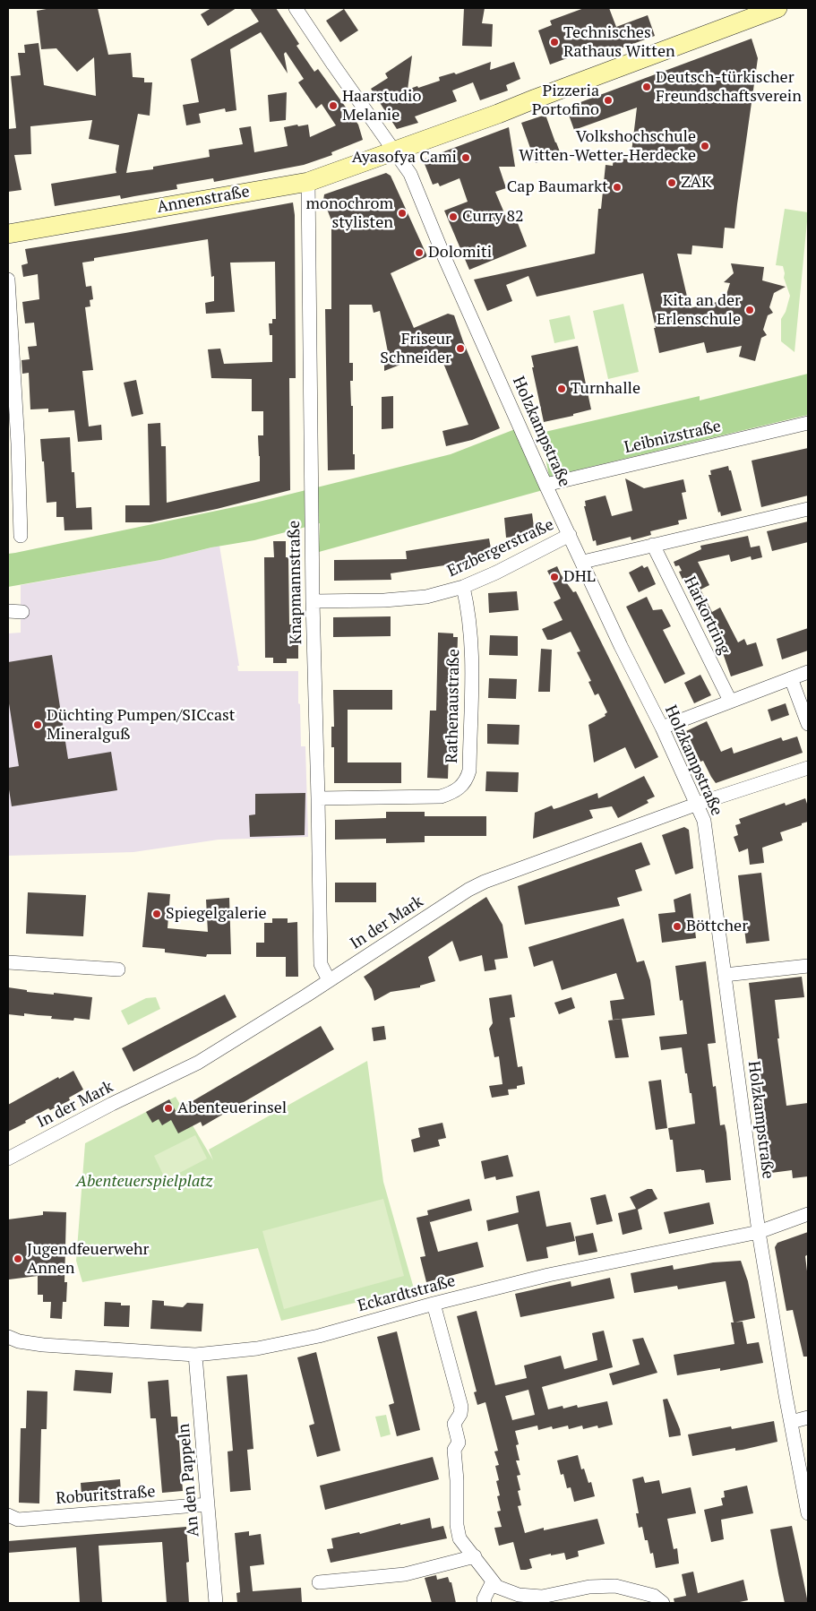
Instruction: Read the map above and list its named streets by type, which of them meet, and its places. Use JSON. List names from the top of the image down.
{
  "streets": {
    "street": [
      "Annenstraße",
      "Holzkampstraße",
      "Leibnizstraße",
      "Erzbergerstraße",
      "Knapmannstraße",
      "Harkortring",
      "Rathenaustraße",
      "In der Mark",
      "Eckardtstraße",
      "An den Pappeln",
      "Roburitstraße"
    ]
  },
  "crossings": [
    ["Annenstraße", "Holzkampstraße"],
    ["Annenstraße", "Knapmannstraße"],
    ["Holzkampstraße", "Leibnizstraße"],
    ["Holzkampstraße", "Erzbergerstraße"],
    ["Holzkampstraße", "In der Mark"],
    ["Holzkampstraße", "Eckardtstraße"],
    ["Erzbergerstraße", "Knapmannstraße"],
    ["Erzbergerstraße", "Rathenaustraße"],
    ["Knapmannstraße", "Rathenaustraße"],
    ["Knapmannstraße", "In der Mark"],
    ["Eckardtstraße", "An den Pappeln"],
    ["An den Pappeln", "Roburitstraße"]
  ],
  "parks": ["Abenteuerspielplatz"],
  "places": [
    "Technisches Rathaus Witten",
    "Deutsch-türkischer Freundschaftsverein",
    "Pizzeria Portofino",
    "Haarstudio Melanie",
    "Volkshochschule Witten-Wetter-Herdecke",
    "Ayasofya Cami",
    "ZAK",
    "Cap Baumarkt",
    "monochrom stylisten",
    "Curry 82",
    "Dolomiti",
    "Kita an der Erlenschule",
    "Friseur Schneider",
    "Turnhalle",
    "DHL",
    "Düchting Pumpen/SICcast Mineralguß",
    "Spiegelgalerie",
    "Böttcher",
    "Abenteuerinsel",
    "Jugendfeuerwehr Annen"
  ]
}
